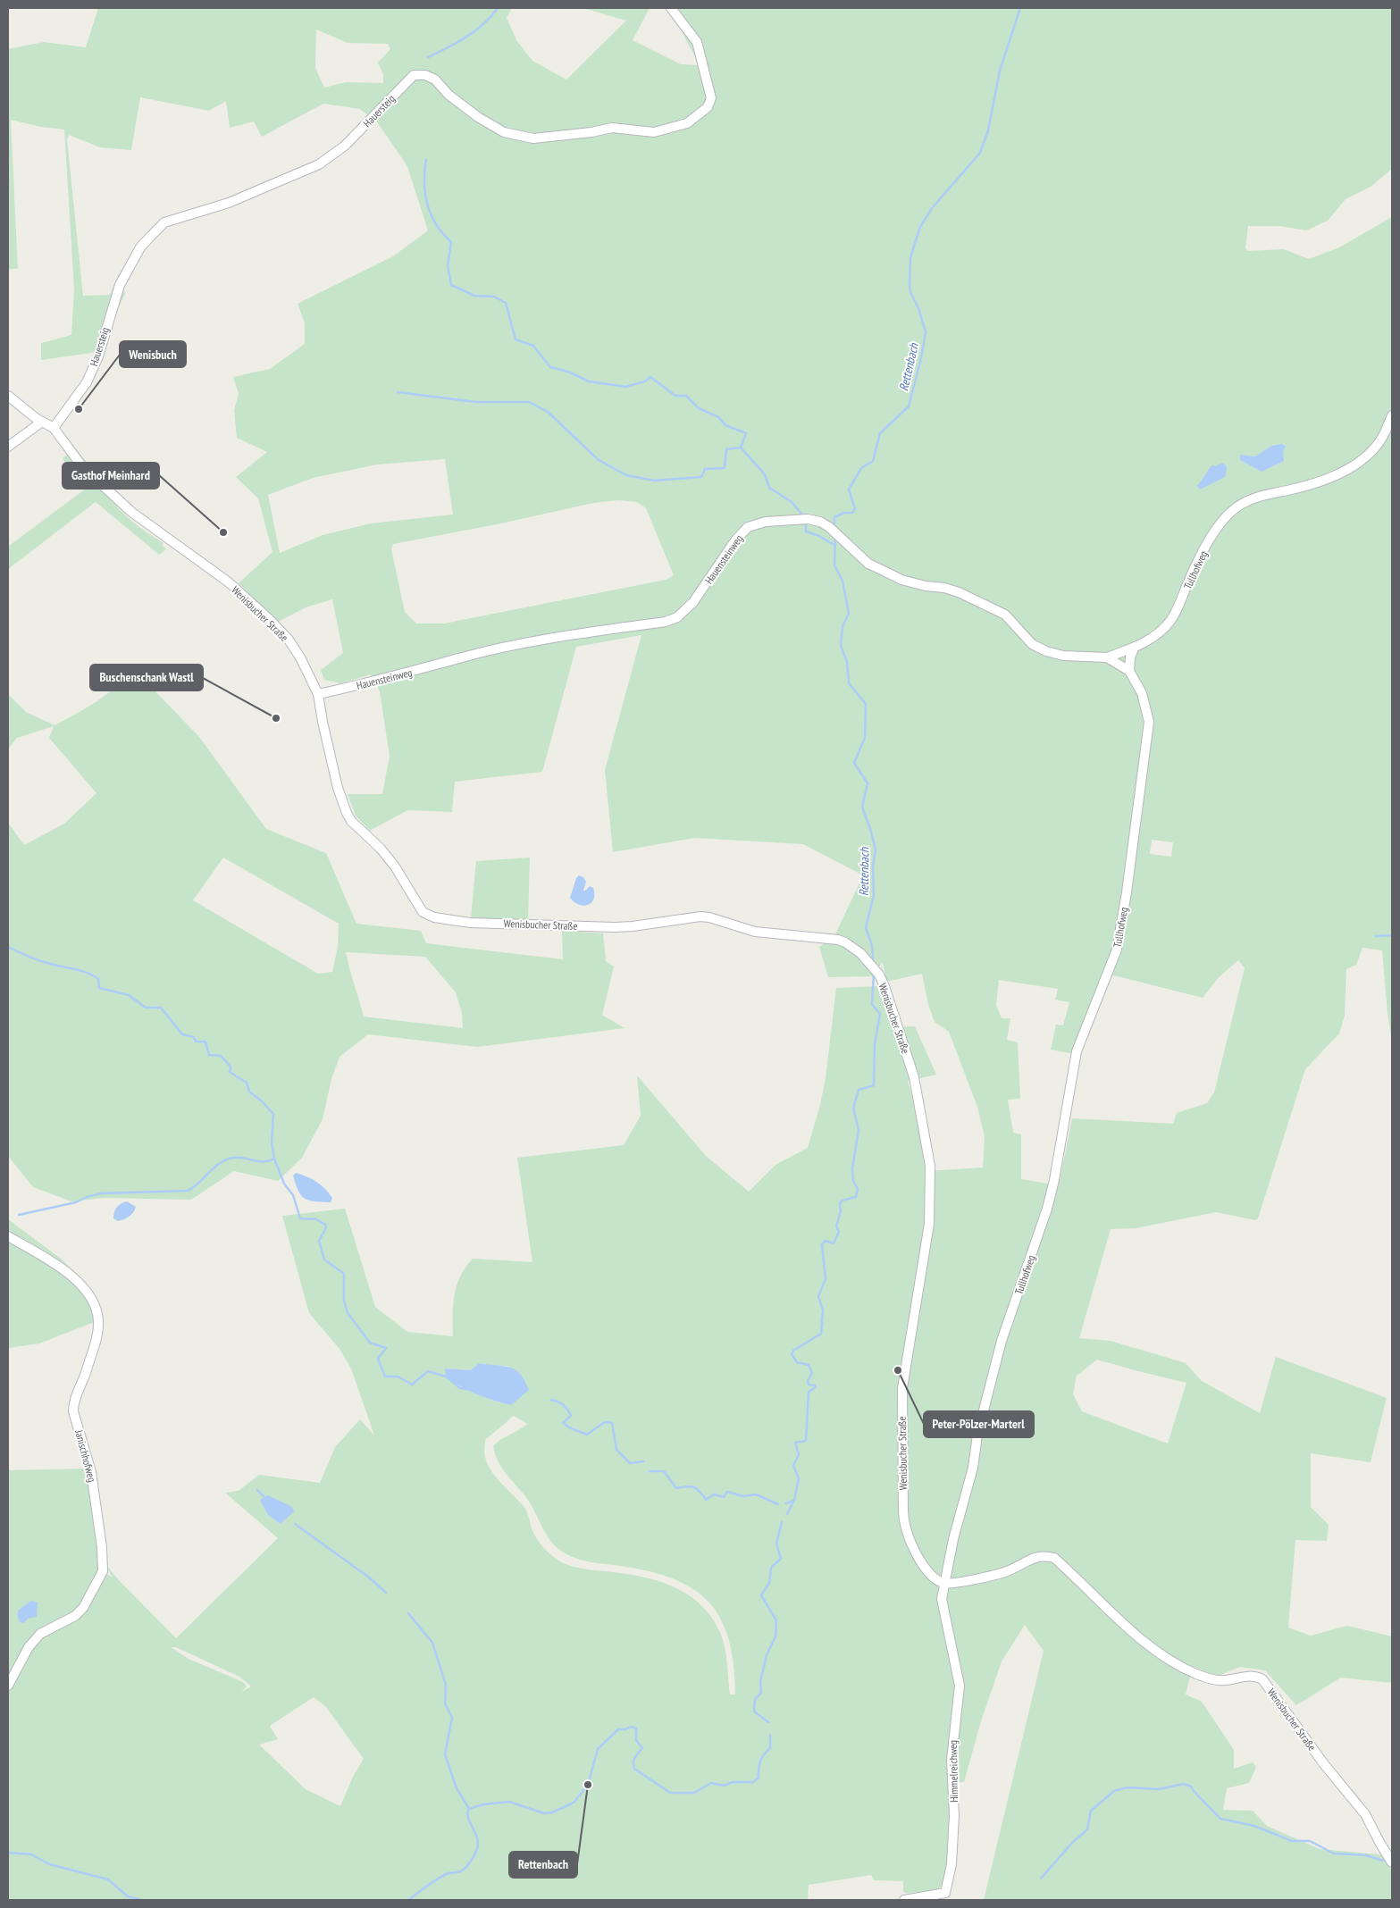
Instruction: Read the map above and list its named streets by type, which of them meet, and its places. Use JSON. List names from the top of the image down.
{
  "streets": {
    "street": [
      "Hauersteig",
      "Hauensteinweg",
      "Tullhofweg",
      "Wenisbucher Straße",
      "Janischhofweg",
      "Himmelreichweg"
    ]
  },
  "crossings": [
    ["Hauersteig", "Wenisbucher Straße"],
    ["Hauensteinweg", "Tullhofweg"],
    ["Hauensteinweg", "Wenisbucher Straße"],
    ["Tullhofweg", "Wenisbucher Straße"],
    ["Tullhofweg", "Himmelreichweg"],
    ["Wenisbucher Straße", "Himmelreichweg"]
  ],
  "water": ["Rettenbach"],
  "places": [
    "Wenisbuch",
    "Gasthof Meinhard",
    "Buschenschank Wastl",
    "Peter-Pölzer-Marterl",
    "Rettenbach"
  ]
}
